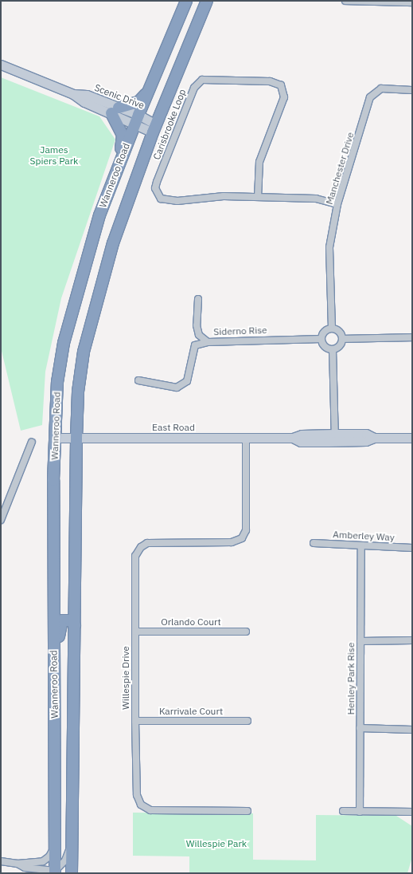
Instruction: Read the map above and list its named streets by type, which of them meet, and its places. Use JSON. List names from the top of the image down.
{
  "streets": {
    "highway": ["Wanneroo Road"],
    "street": [
      "Scenic Drive",
      "Carisbrooke Loop",
      "Manchester Drive",
      "Siderno Rise",
      "East Road",
      "Amberley Way",
      "Orlando Court",
      "Willespie Drive",
      "Henley Park Rise",
      "Karrivale Court"
    ]
  },
  "crossings": [
    ["Scenic Drive", "Wanneroo Road"],
    ["Carisbrooke Loop", "Manchester Drive"],
    ["Manchester Drive", "Siderno Rise"],
    ["Wanneroo Road", "East Road"],
    ["East Road", "Willespie Drive"],
    ["Amberley Way", "Henley Park Rise"],
    ["Orlando Court", "Willespie Drive"],
    ["Willespie Drive", "Karrivale Court"]
  ],
  "parks": ["James Spiers Park", "Willespie Park"]
}
